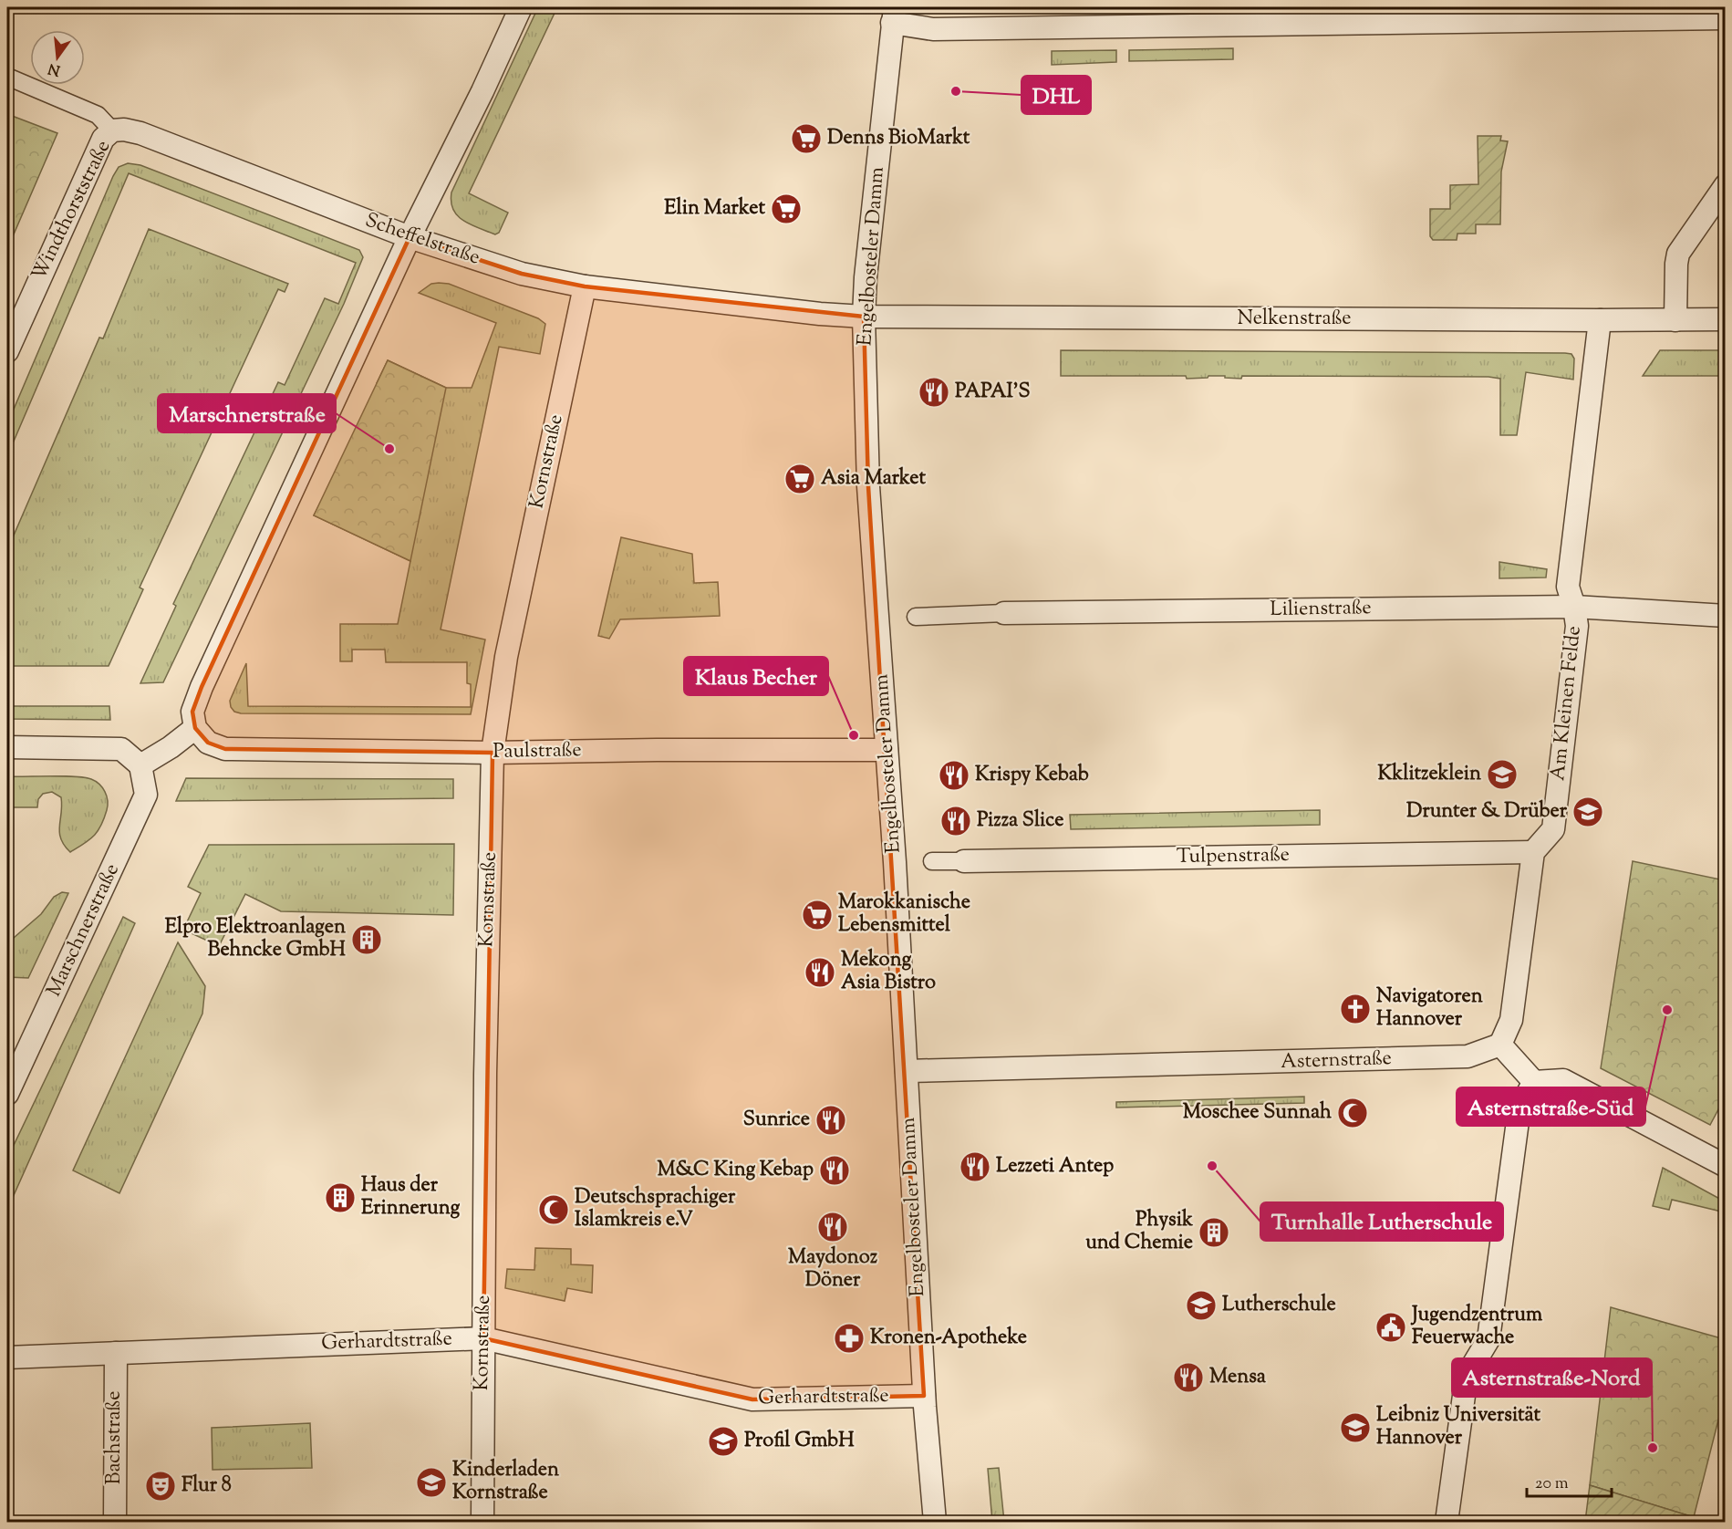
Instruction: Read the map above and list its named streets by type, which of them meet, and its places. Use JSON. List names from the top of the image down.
{
  "streets": {
    "street": [
      "Windthorststraße",
      "Scheffelstraße",
      "Engelbosteler Damm",
      "Nelkenstraße",
      "Kornstraße",
      "Lilienstraße",
      "Am Kleinen Felde",
      "Paulstraße",
      "Tulpenstraße",
      "Marschnerstraße",
      "Asternstraße",
      "Gerhardtstraße",
      "Bachstraße"
    ]
  },
  "crossings": [
    ["Windthorststraße", "Scheffelstraße"],
    ["Scheffelstraße", "Engelbosteler Damm"],
    ["Scheffelstraße", "Nelkenstraße"],
    ["Scheffelstraße", "Kornstraße"],
    ["Engelbosteler Damm", "Nelkenstraße"],
    ["Engelbosteler Damm", "Paulstraße"],
    ["Engelbosteler Damm", "Asternstraße"],
    ["Engelbosteler Damm", "Gerhardtstraße"],
    ["Nelkenstraße", "Am Kleinen Felde"],
    ["Kornstraße", "Paulstraße"],
    ["Kornstraße", "Gerhardtstraße"],
    ["Lilienstraße", "Am Kleinen Felde"],
    ["Am Kleinen Felde", "Tulpenstraße"],
    ["Gerhardtstraße", "Bachstraße"]
  ],
  "places": {
    "other": [
      "DHL",
      "Marschnerstraße",
      "Klaus Becher",
      "Asternstraße-Süd",
      "Turnhalle Lutherschule",
      "Asternstraße-Nord"
    ],
    "supermarket": [
      "Denns BioMarkt",
      "Elin Market",
      "Asia Market",
      "Marokkanische Lebensmittel"
    ],
    "restaurant": [
      "PAPAI'S",
      "Krispy Kebab",
      "Pizza Slice",
      "Mekong Asia Bistro",
      "Sunrice",
      "Lezzeti Antep",
      "M&C King Kebap",
      "Maydonoz Döner",
      "Mensa"
    ],
    "school or university": [
      "Kklitzeklein",
      "Drunter & Drüber",
      "Lutherschule",
      "Leibniz Universität Hannover",
      "Profil GmbH",
      "Kinderladen Kornstraße"
    ],
    "building": ["Elpro Elektroanlagen Behncke GmbH", "Haus der Erinnerung", "Physik und Chemie"],
    "church": ["Navigatoren Hannover"],
    "mosque": ["Moschee Sunnah", "Deutschsprachiger Islamkreis e.V"],
    "public building": ["Jugendzentrum Feuerwache"],
    "pharmacy": ["Kronen-Apotheke"],
    "theatre": ["Flur 8"]
  },
  "scale_bar": "20 m",
  "north": "bottom"
}
